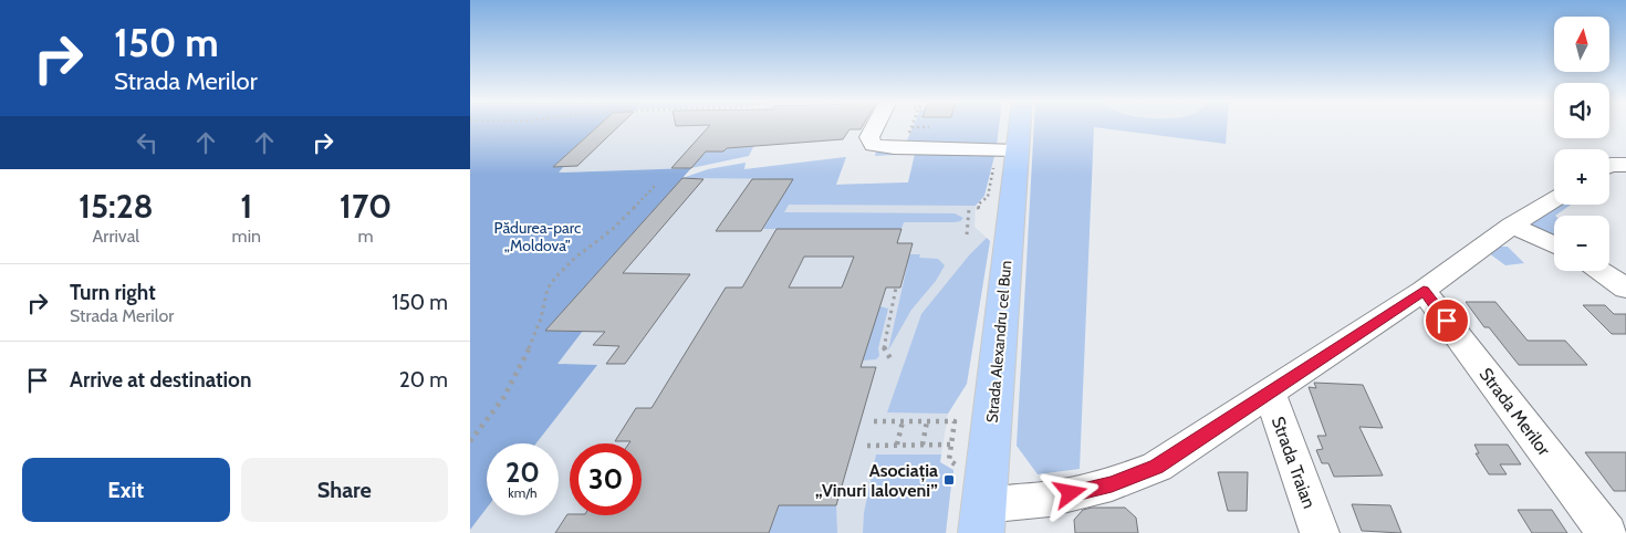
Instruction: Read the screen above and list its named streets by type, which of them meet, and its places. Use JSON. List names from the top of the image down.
{
  "streets": {
    "main road": ["Strada Alexandru cel Bun"],
    "street": ["Strada Merilor", "Strada Traian"]
  },
  "parks": ["Pădurea-parc „Moldova”"],
  "places": {
    "transit": ["Asociația „Vinuri Ialoveni”"]
  },
  "north": "top",
  "page": {
    "turn": ["150 m", "Strada Merilor"],
    "map_buttons": ["+", "−"],
    "eta": [
      "15:28",
      "Arrival",
      "1",
      "min",
      "170",
      "m"
    ],
    "list": [
      {
        "name": "Turn right",
        "note": "Strada Merilor",
        "value": "150 m"
      },
      {
        "name": "Arrive at destination",
        "value": "20 m"
      }
    ],
    "speed": "20 km/h",
    "limit": "30",
    "buttons": ["Exit", "Share"]
  }
}
